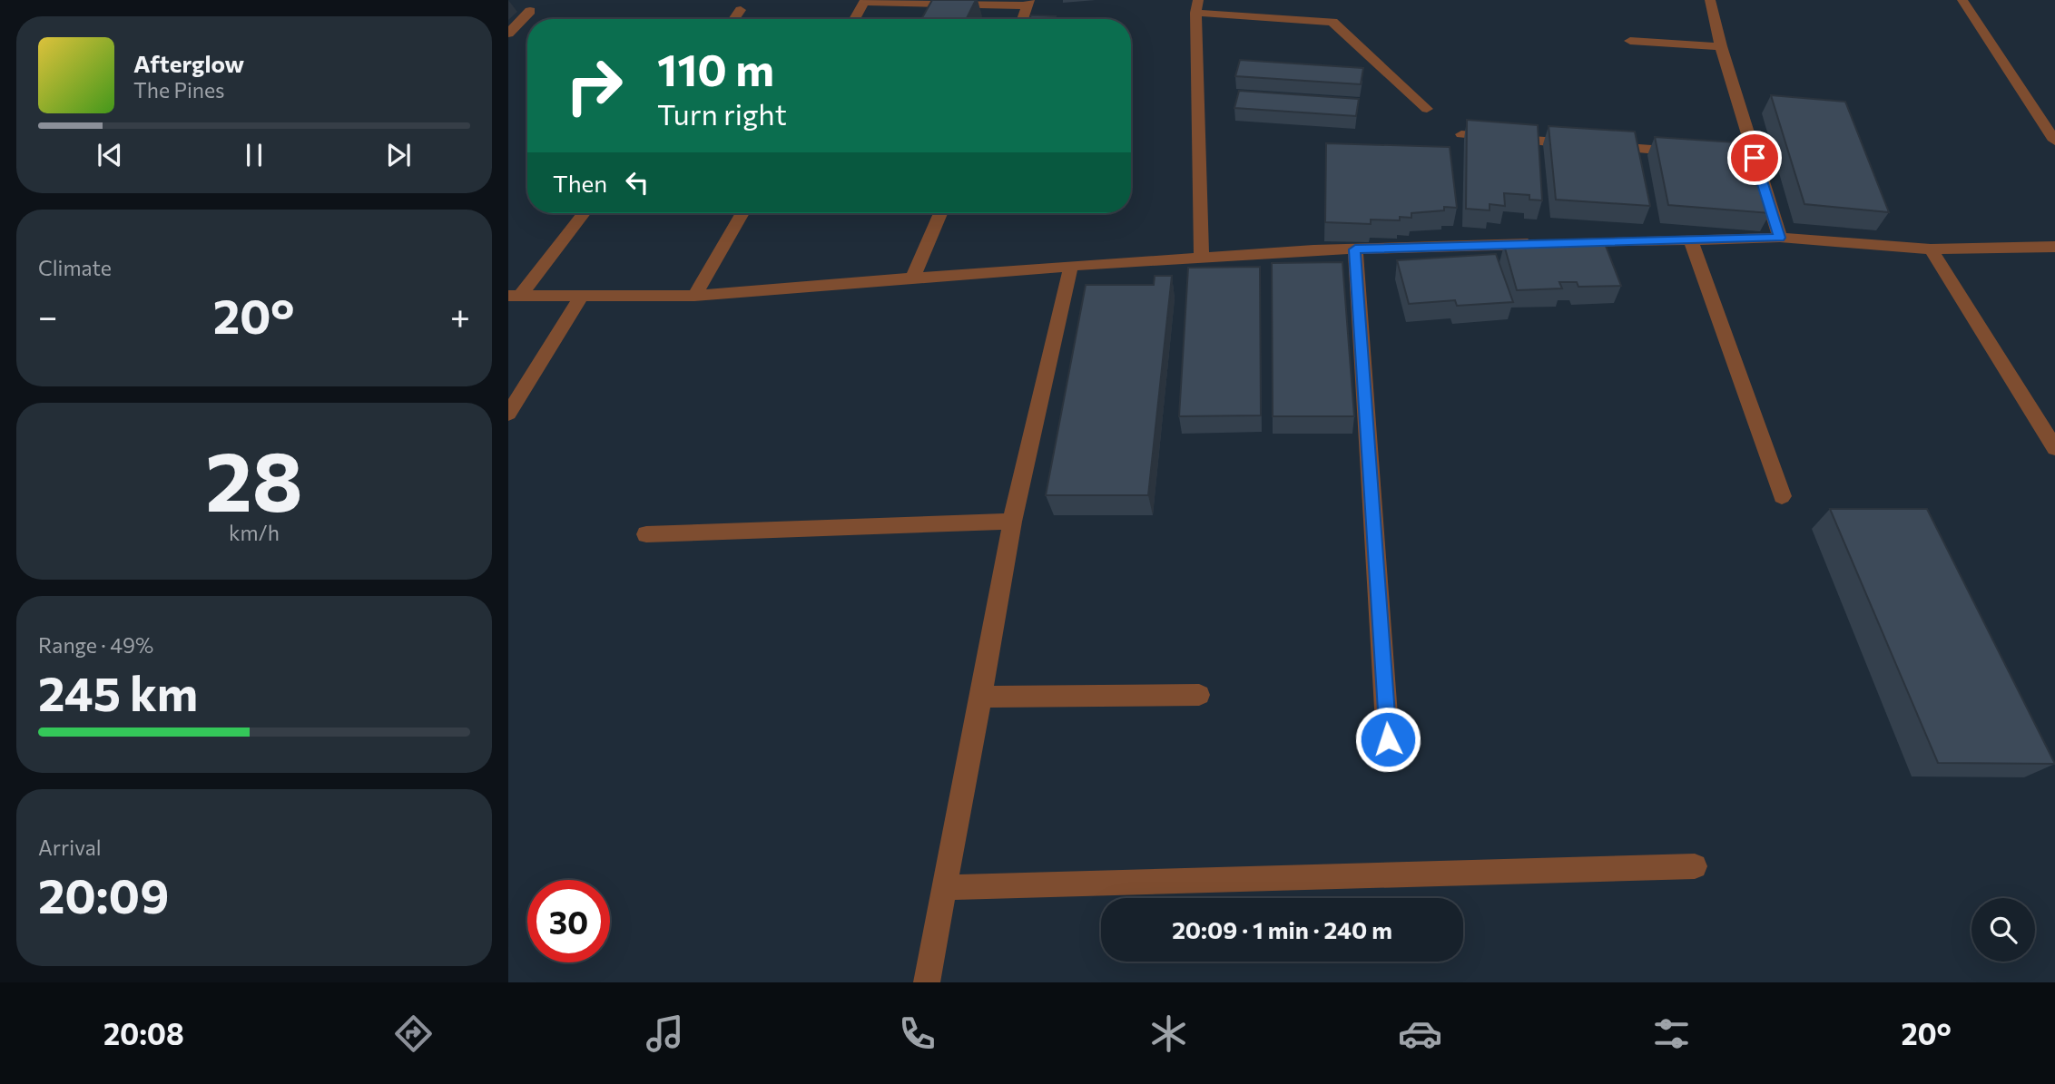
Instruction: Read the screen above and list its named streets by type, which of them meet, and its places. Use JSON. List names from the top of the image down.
{
  "page": {
    "turn": ["110 m", "Turn right"],
    "song": ["Afterglow", "The Pines"],
    "then": "Then",
    "tile": [
      "Climate",
      ["28", "km/h"],
      ["Range · 49%", "245 km"],
      ["Arrival", "20:09"]
    ],
    "heat": ["−", "20°", "+"],
    "limit": "30",
    "trip": "20:09 · 1 min · 240 m",
    "tabs": ["20:08", "20°"]
  }
}
